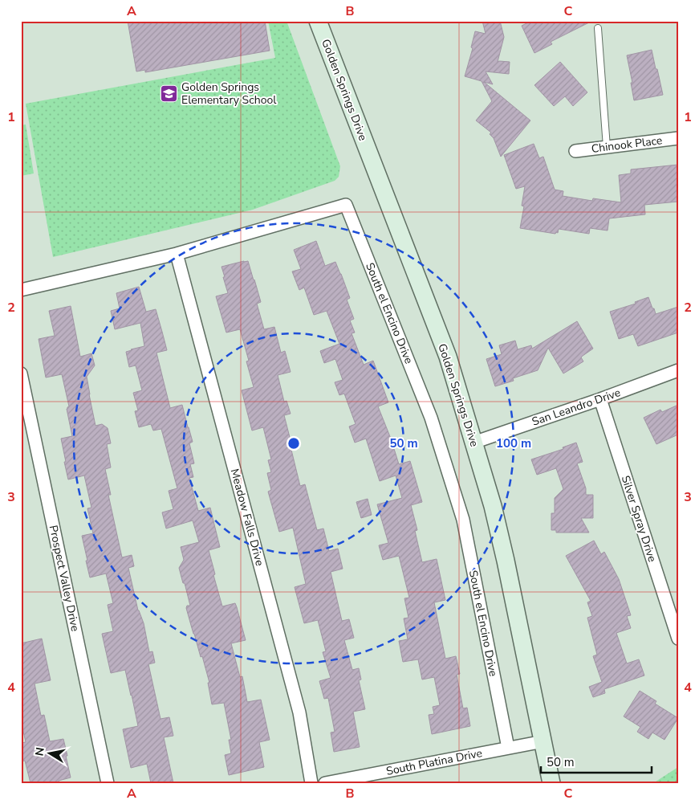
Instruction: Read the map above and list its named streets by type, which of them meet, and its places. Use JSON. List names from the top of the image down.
{
  "streets": {
    "main road": ["Golden Springs Drive"],
    "street": [
      "Chinook Place",
      "South el Encino Drive",
      "San Leandro Drive",
      "Meadow Falls Drive",
      "Silver Spray Drive",
      "Prospect Valley Drive",
      "South Platina Drive"
    ]
  },
  "crossings": [
    ["Golden Springs Drive", "San Leandro Drive"],
    ["Golden Springs Drive", "South Platina Drive"],
    ["South el Encino Drive", "Meadow Falls Drive"],
    ["South el Encino Drive", "South Platina Drive"],
    ["San Leandro Drive", "Silver Spray Drive"]
  ],
  "places": {
    "school or university": ["Golden Springs Elementary School"]
  },
  "scale_bar": "50 m",
  "north": "left",
  "grid": {
    "columns": ["A", "B", "C"],
    "rows": [
      "1",
      "2",
      "3",
      "4"
    ]
  },
  "rings": ["50 m", "100 m"]
}
